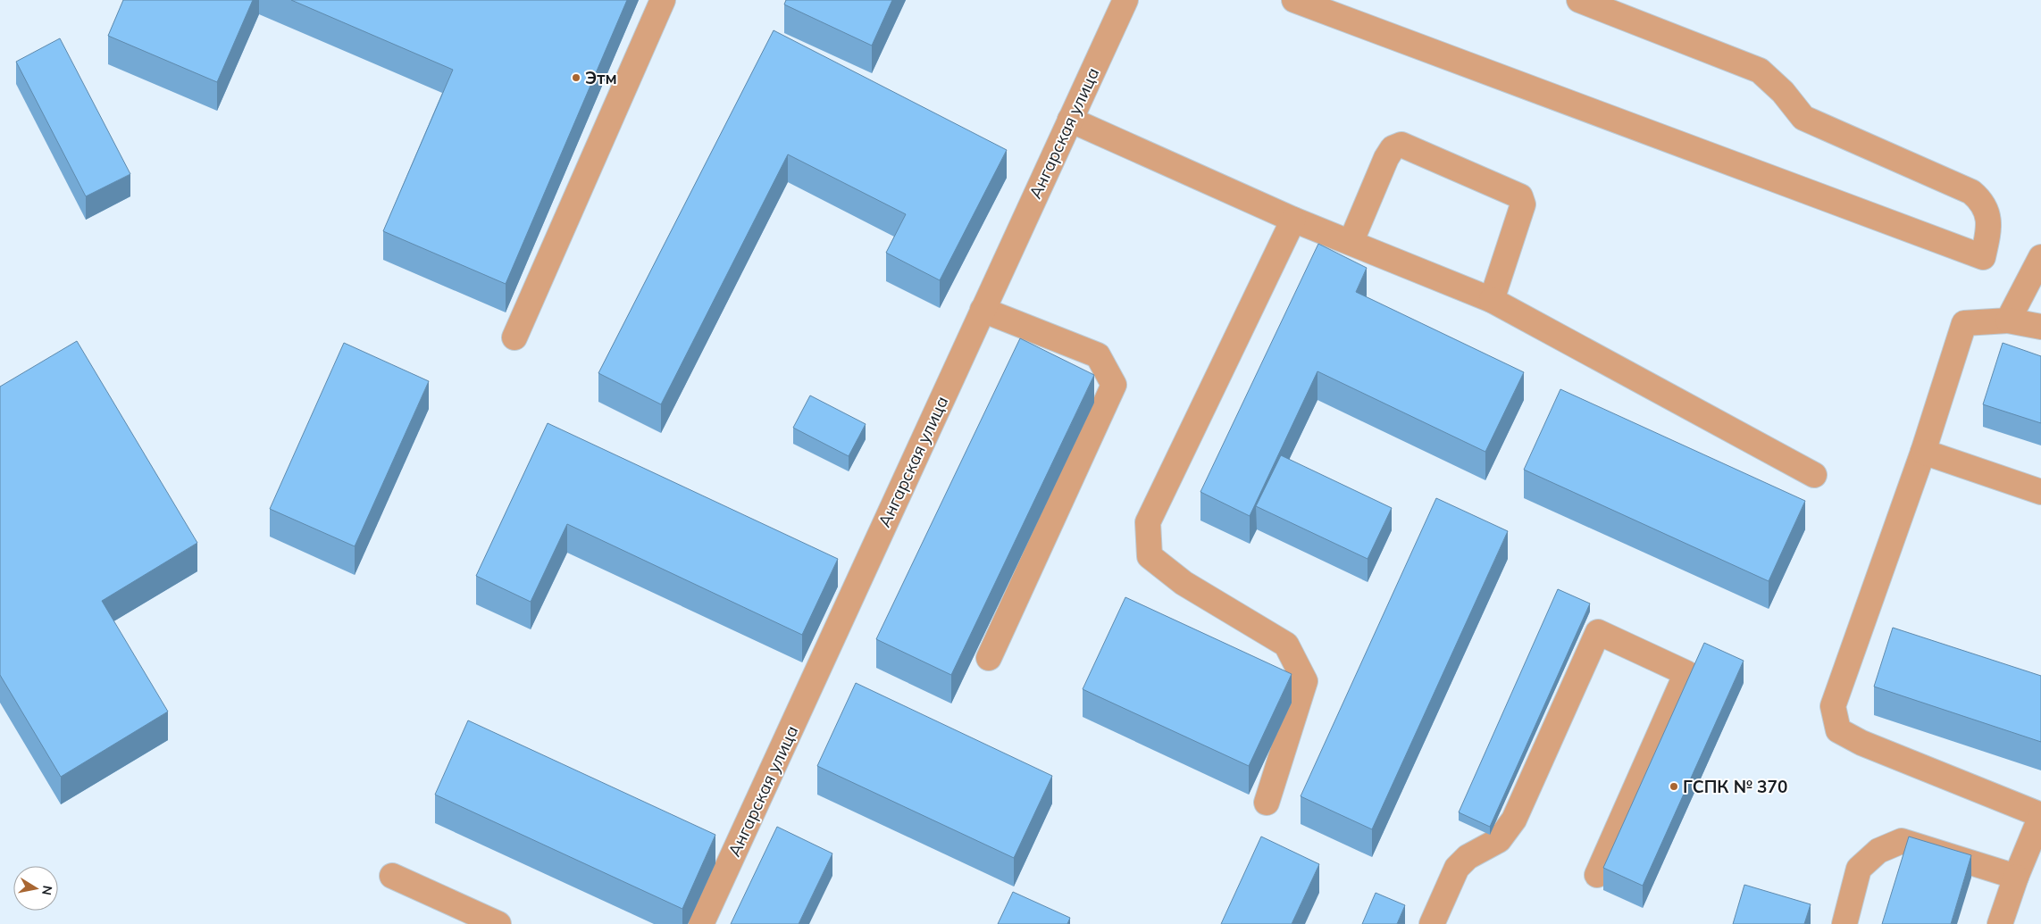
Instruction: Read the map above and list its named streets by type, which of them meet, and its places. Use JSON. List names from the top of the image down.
{
  "streets": {
    "street": ["Ангарская улица"]
  },
  "places": ["Этм", "ГСПК № 370"],
  "north": "right"
}
